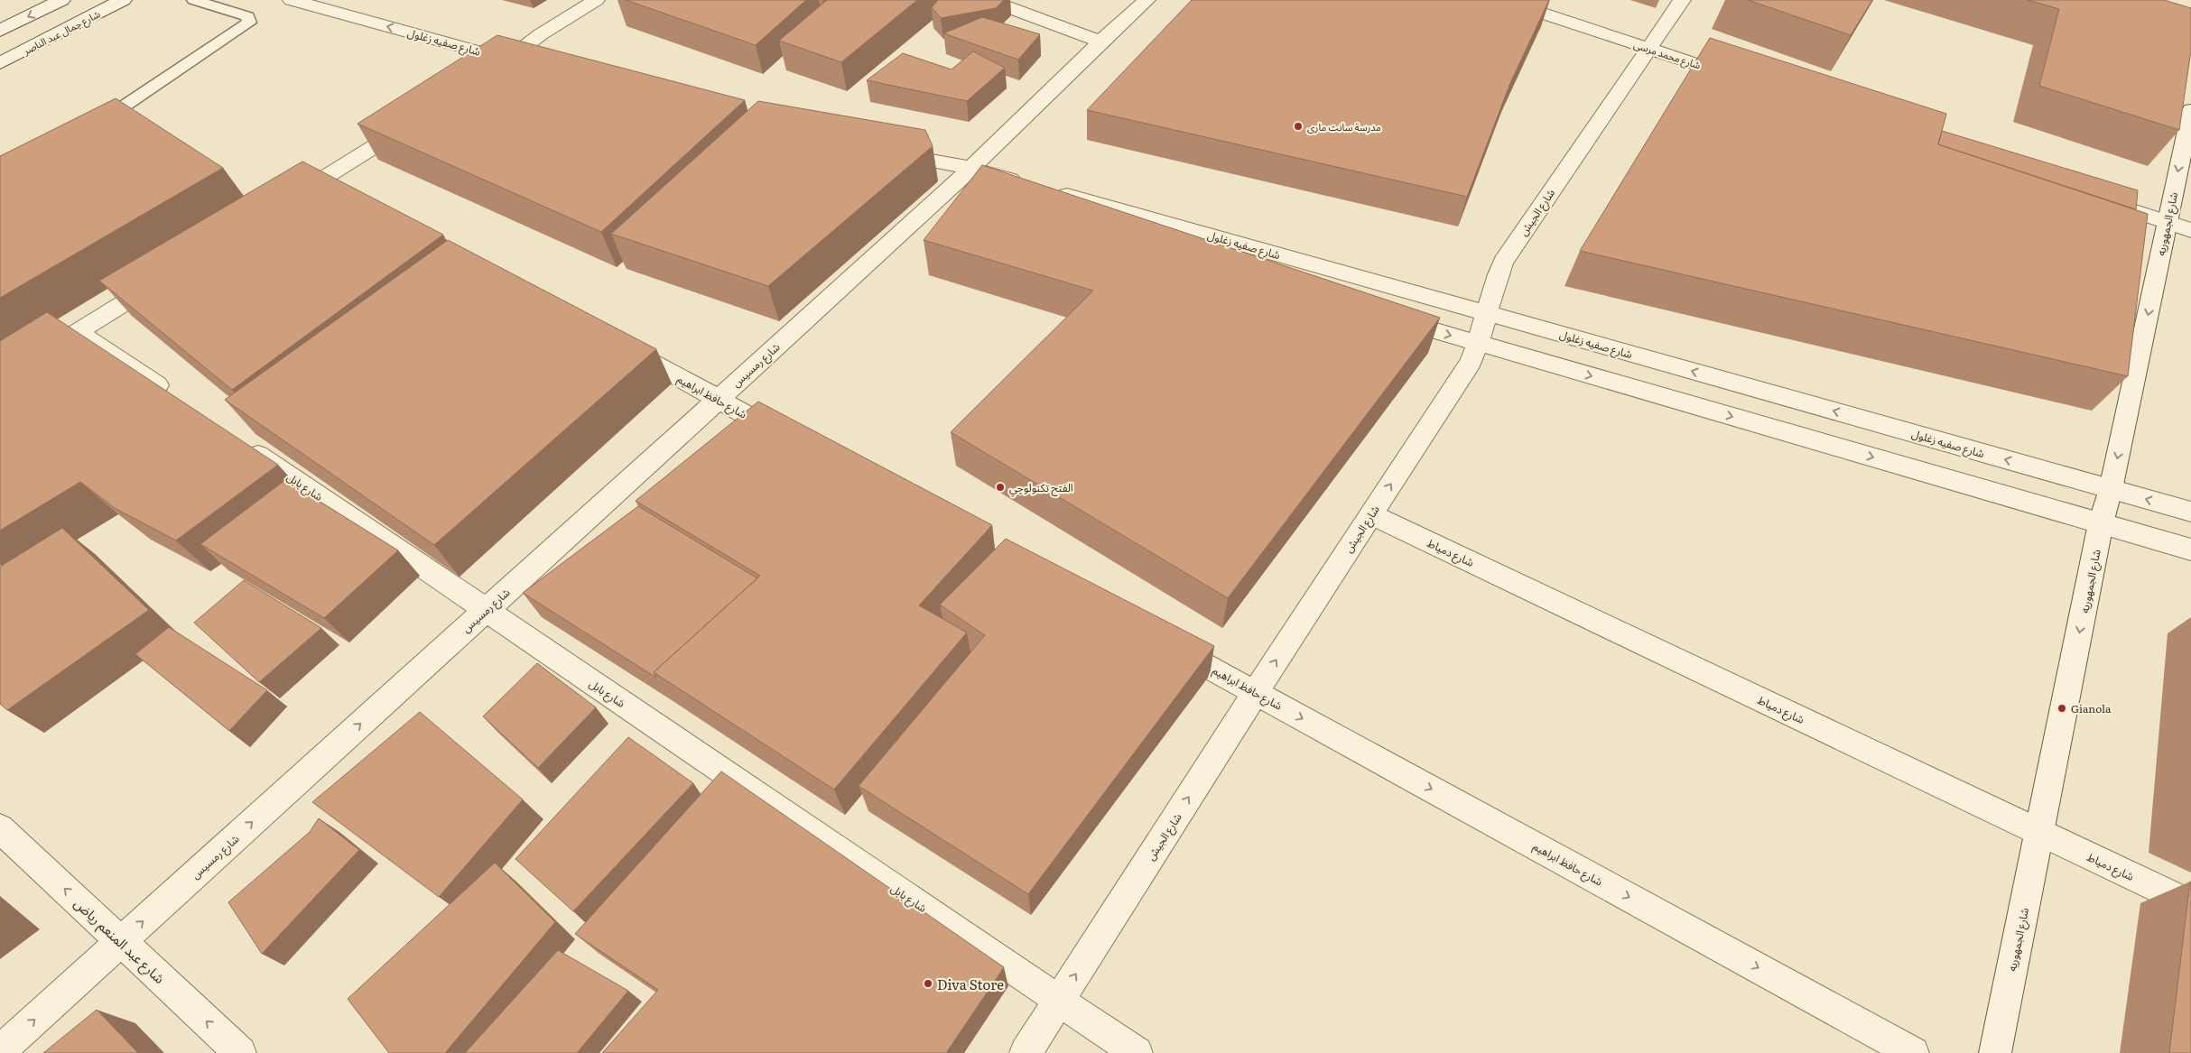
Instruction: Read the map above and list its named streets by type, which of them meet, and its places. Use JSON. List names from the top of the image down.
{
  "streets": {
    "street": [
      "شارع جمال عبد الناصر",
      "شارع صفيه زغلول",
      "شارع محمد مرسى",
      "شارع الجيش",
      "شارع الجمهوريه",
      "شارع رمسيس",
      "شارع حافظ ابراهيم",
      "شارع بابل",
      "شارع دمياط",
      "شارع عبد المنعم رياض"
    ]
  },
  "crossings": [
    ["شارع صفيه زغلول", "شارع الجيش"],
    ["شارع صفيه زغلول", "شارع الجمهوريه"],
    ["شارع صفيه زغلول", "شارع رمسيس"],
    ["شارع محمد مرسى", "شارع الجيش"],
    ["شارع الجيش", "شارع حافظ ابراهيم"],
    ["شارع الجيش", "شارع بابل"],
    ["شارع الجيش", "شارع دمياط"],
    ["شارع الجمهوريه", "شارع دمياط"],
    ["شارع رمسيس", "شارع حافظ ابراهيم"],
    ["شارع رمسيس", "شارع بابل"],
    ["شارع رمسيس", "شارع عبد المنعم رياض"]
  ],
  "one_way": [
    "شارع الجيش",
    "شارع الجمهوريه",
    "شارع رمسيس",
    "شارع حافظ ابراهيم",
    "شارع عبد المنعم رياض"
  ],
  "places": [
    "مدرسة سانت مارى",
    "الفتح تكنولوجي",
    "Gianola",
    "Diva Store"
  ]
}
